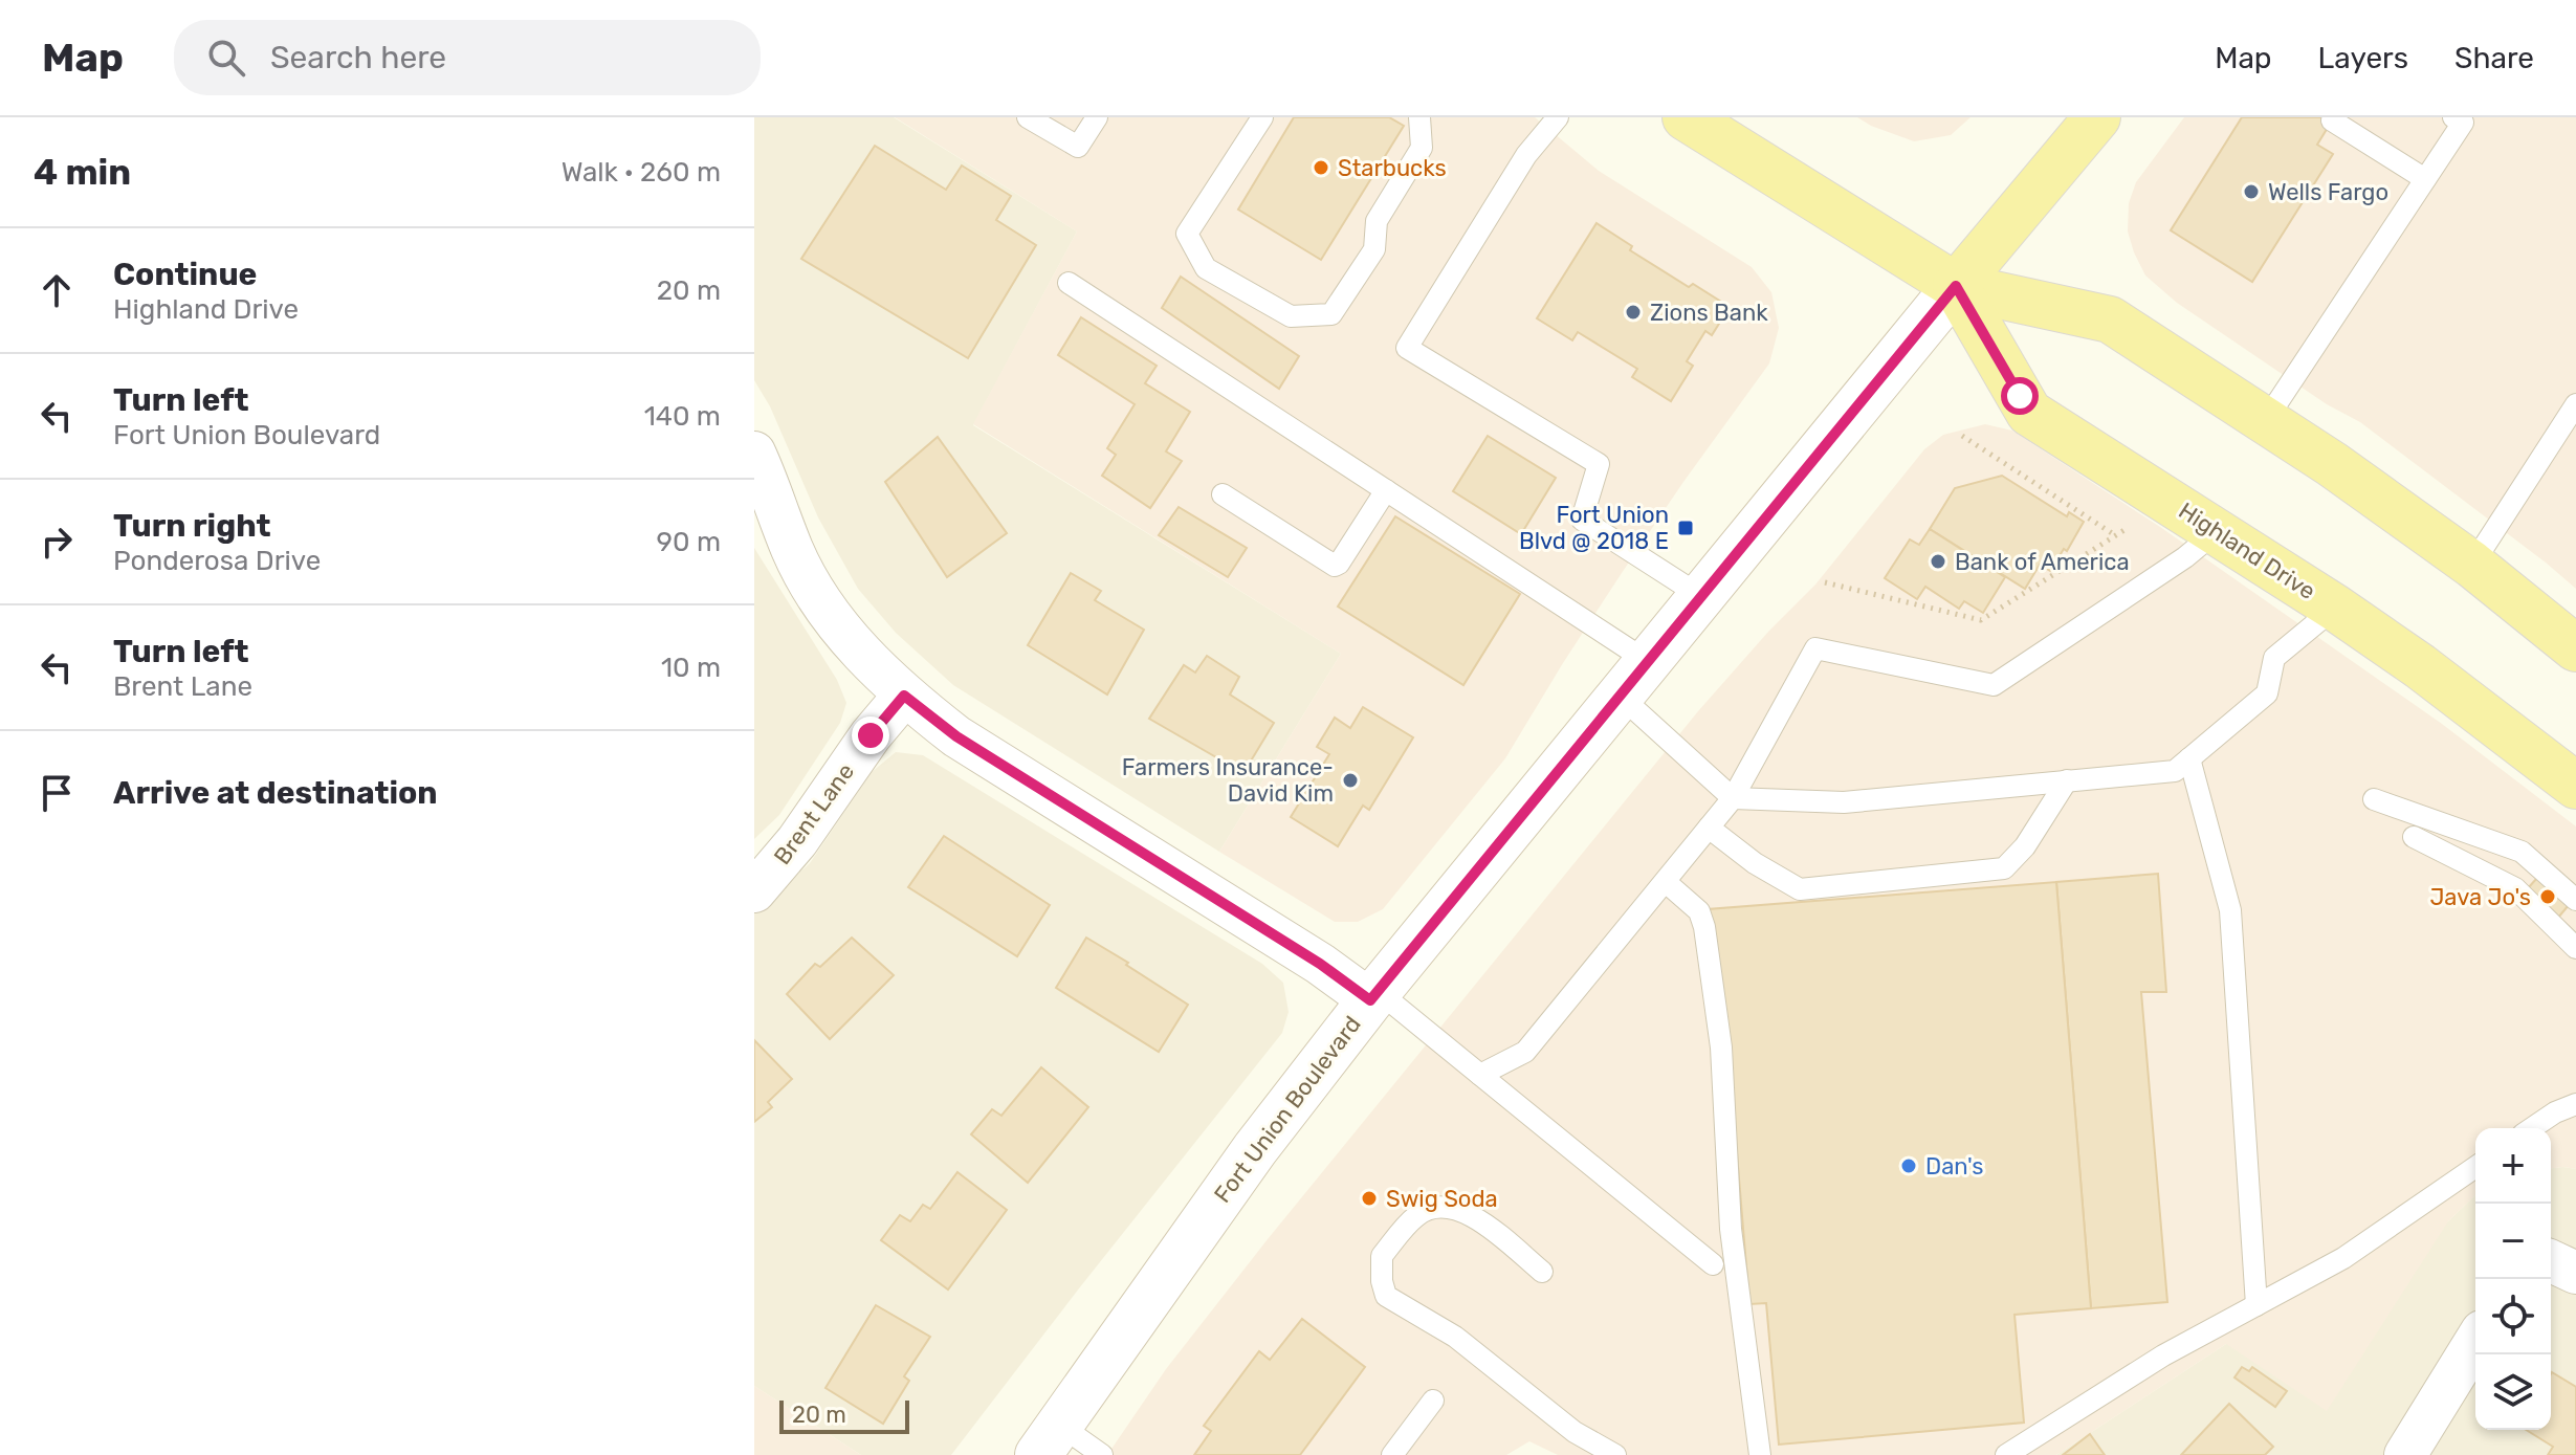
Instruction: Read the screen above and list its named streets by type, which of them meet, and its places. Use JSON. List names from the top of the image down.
{
  "streets": {
    "main road": ["Highland Drive", "Fort Union Boulevard"],
    "street": ["Brent Lane"]
  },
  "crossings": [
    ["Highland Drive", "Fort Union Boulevard"]
  ],
  "places": {
    "other": [
      "Starbucks",
      "Wells Fargo",
      "Zions Bank",
      "Bank of America",
      "Farmers Insurance- David Kim",
      "Java Jo's",
      "Dan's",
      "Swig Soda"
    ],
    "transit": ["Fort Union Blvd @ 2018 E"]
  },
  "scale_bar": "20 m",
  "page": {
    "header": "Map",
    "search": "Search here",
    "nav": ["Map", "Layers", "Share"],
    "heading": ["4 min", "Walk · 260 m"],
    "list": [
      ["Continue", "Highland Drive", "20 m"],
      ["Turn left", "Fort Union Boulevard", "140 m"],
      ["Turn right", "Ponderosa Drive", "90 m"],
      ["Turn left", "Brent Lane", "10 m"],
      "Arrive at destination"
    ],
    "map_buttons": ["+", "−"],
    "scale": "20 m"
  }
}
